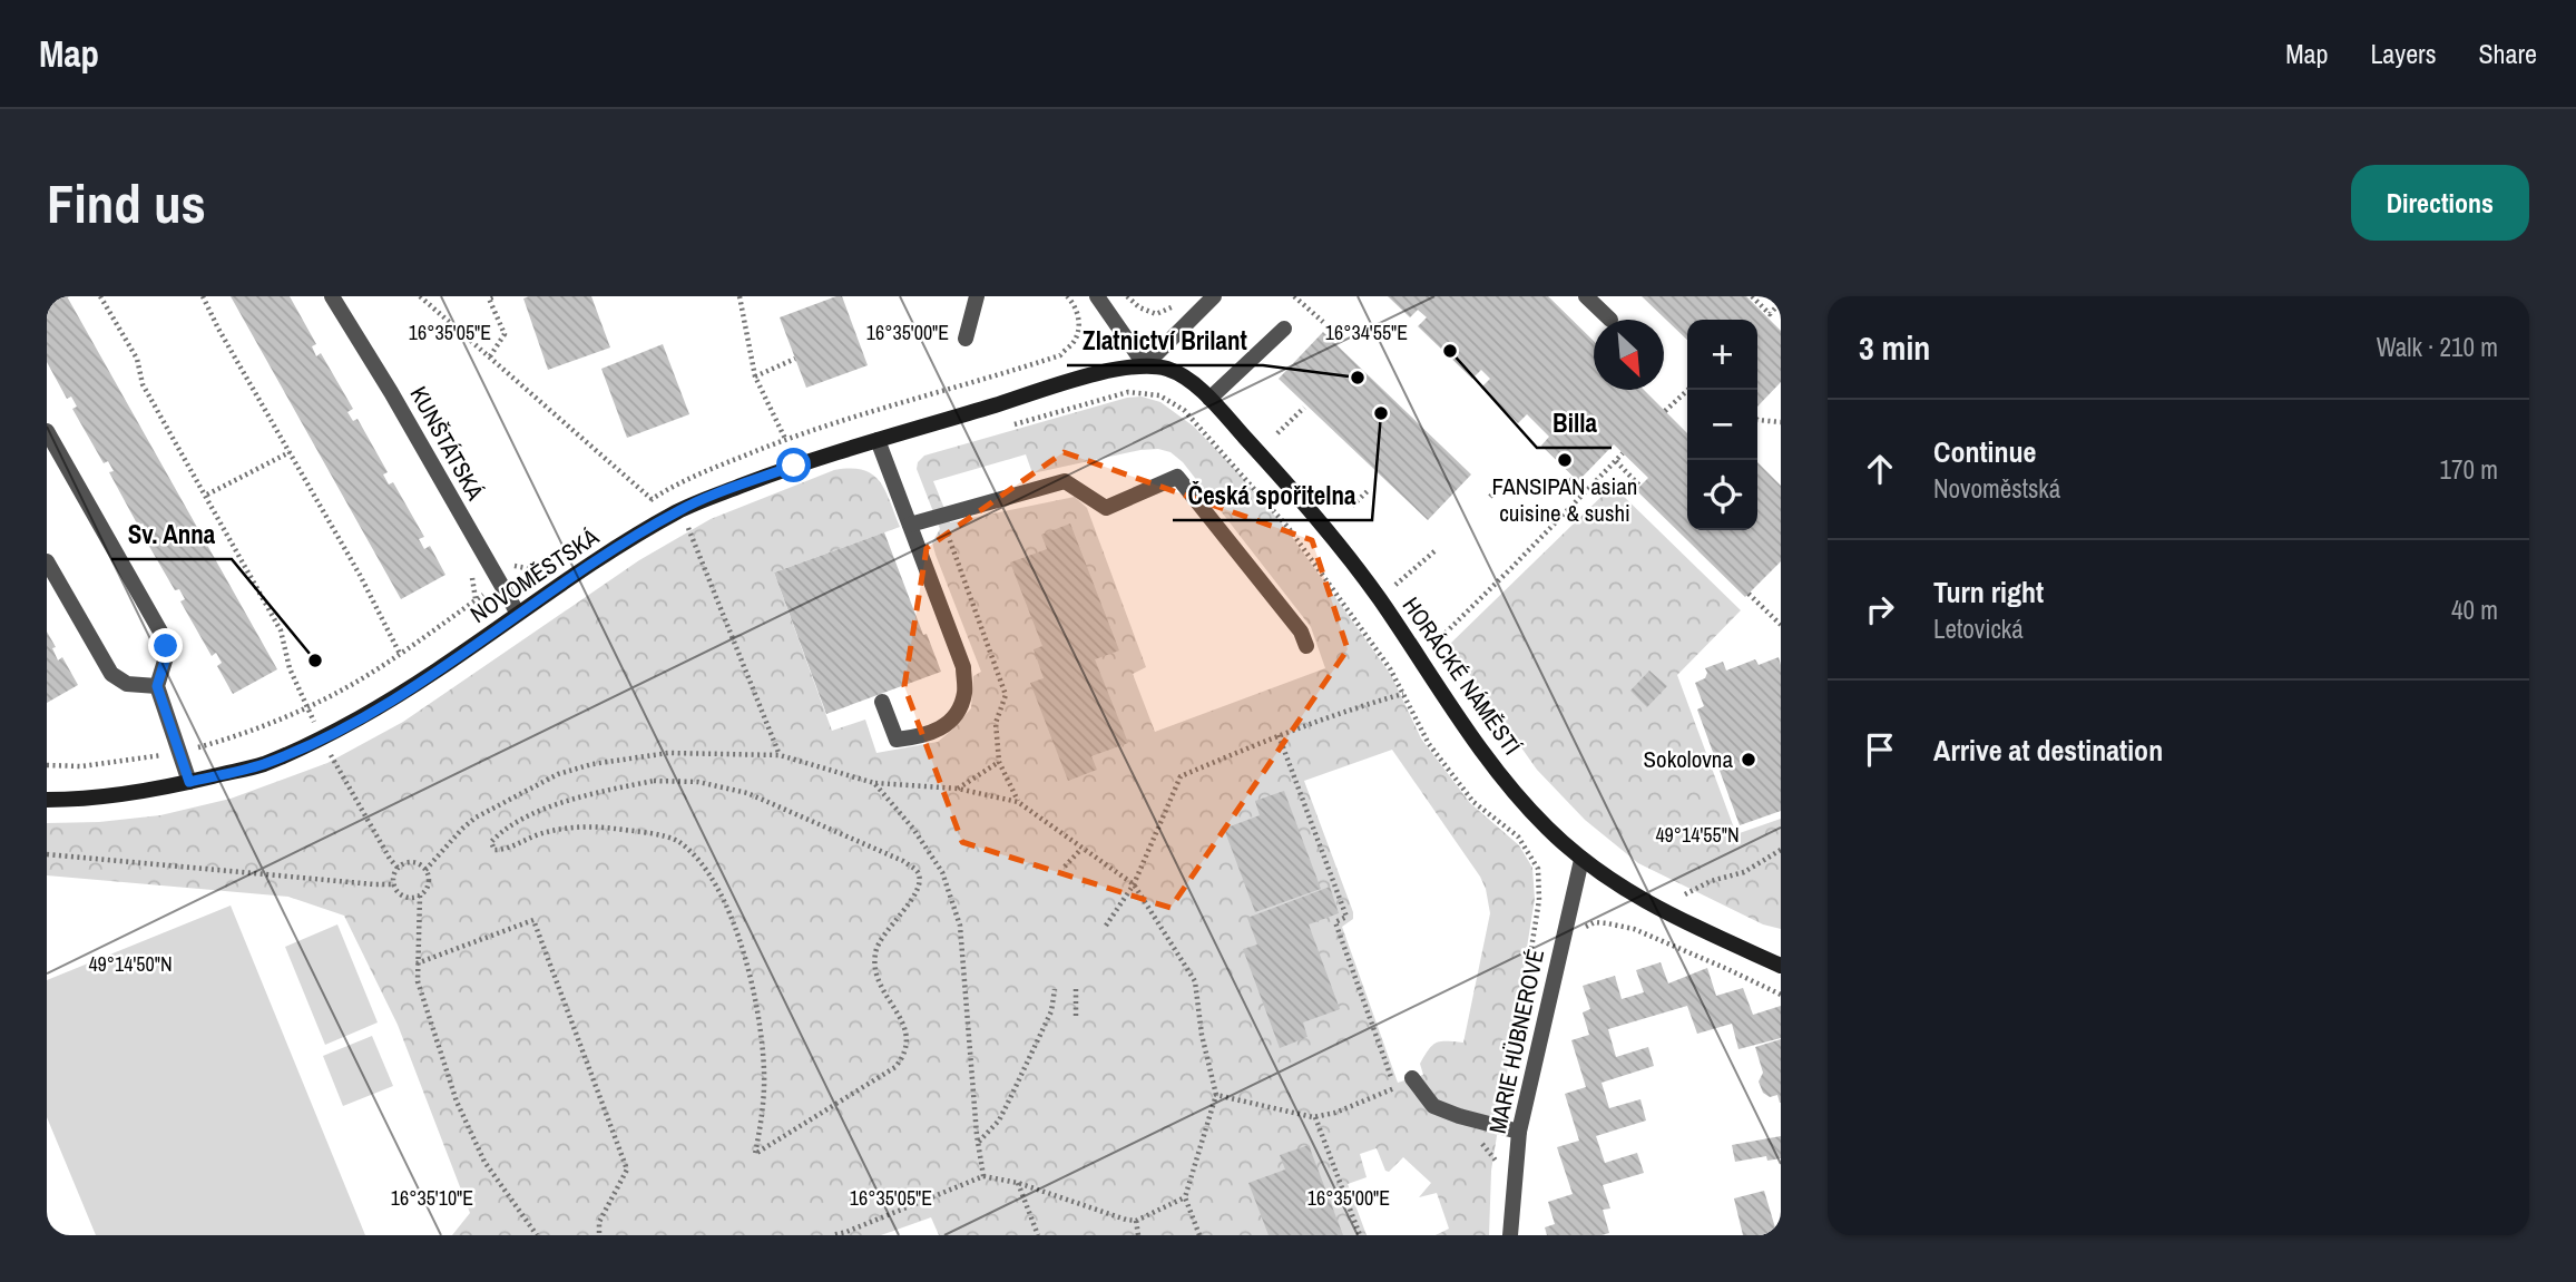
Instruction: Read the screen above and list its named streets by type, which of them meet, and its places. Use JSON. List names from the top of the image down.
{
  "streets": {
    "street": [
      "KUNŠTÁTSKÁ",
      "NOVOMĚSTSKÁ",
      "HORÁCKÉ NÁMĚSTÍ",
      "MARIE HÜBNEROVÉ"
    ]
  },
  "crossings": [
    ["KUNŠTÁTSKÁ", "NOVOMĚSTSKÁ"],
    ["NOVOMĚSTSKÁ", "HORÁCKÉ NÁMĚSTÍ"],
    ["HORÁCKÉ NÁMĚSTÍ", "MARIE HÜBNEROVÉ"]
  ],
  "places": [
    "Billa",
    "Zlatnictví Brilant",
    "Česká spořitelna",
    "FANSIPAN asian cuisine & sushi",
    "Sv. Anna",
    "Sokolovna"
  ],
  "north": "bottom right",
  "page": {
    "header": "Map",
    "nav": ["Map", "Layers", "Share"],
    "buttons": "Directions",
    "title": "Find us",
    "heading": ["3 min", "Walk · 210 m"],
    "map_buttons": ["+", "−"],
    "list": [
      ["Continue", "Novoměstská", "170 m"],
      ["Turn right", "Letovická", "40 m"],
      "Arrive at destination"
    ]
  },
  "coordinates": [
    "16°35'05\"E",
    "16°35'00\"E",
    "16°34'55\"E",
    "49°14'55\"N",
    "49°14'50\"N",
    "16°35'10\"E"
  ]
}
